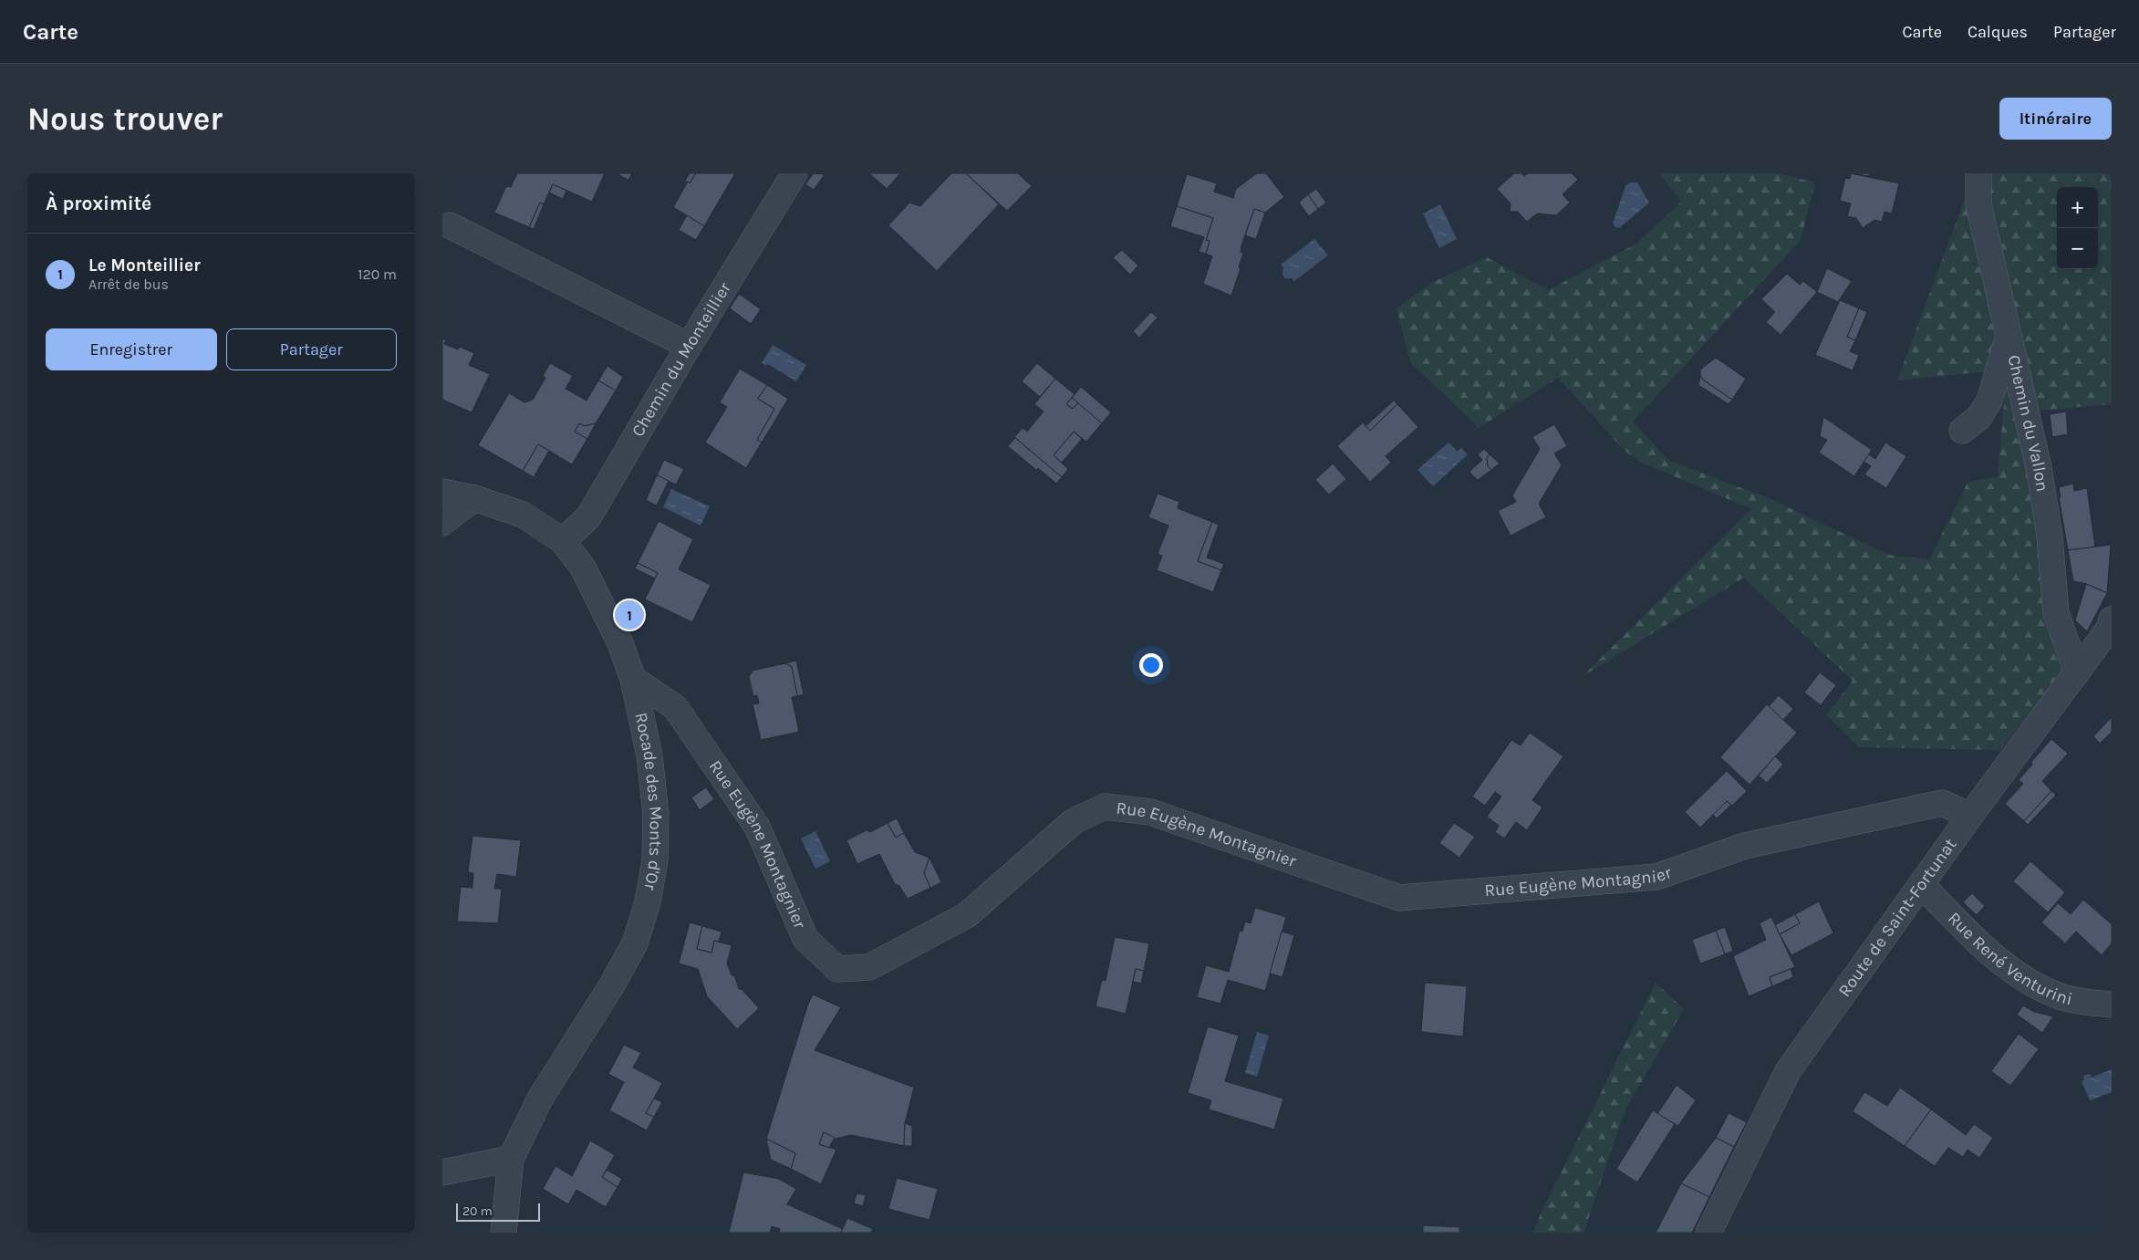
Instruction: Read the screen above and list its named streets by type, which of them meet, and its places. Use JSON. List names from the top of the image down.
{
  "streets": {
    "street": [
      "Chemin du Monteillier",
      "Chemin du Vallon",
      "Rocade des Monts d'Or",
      "Rue Eugène Montagnier",
      "Route de Saint-Fortunat",
      "Rue René Venturini"
    ]
  },
  "crossings": [
    ["Chemin du Monteillier", "Rocade des Monts d'Or"],
    ["Chemin du Vallon", "Route de Saint-Fortunat"],
    ["Rocade des Monts d'Or", "Rue Eugène Montagnier"],
    ["Rue Eugène Montagnier", "Route de Saint-Fortunat"],
    ["Route de Saint-Fortunat", "Rue René Venturini"]
  ],
  "scale_bar": "20 m",
  "page": {
    "header": "Carte",
    "nav": ["Carte", "Calques", "Partager"],
    "buttons": [
      "Itinéraire",
      ["Enregistrer", "Partager"]
    ],
    "title": "Nous trouver",
    "heading": "À proximité",
    "map_buttons": ["+", "−"],
    "list": [
      {
        "mark": "1",
        "name": "Le Monteillier",
        "note": "Arrêt de bus",
        "value": "120 m"
      }
    ],
    "pins": "1",
    "scale": "20 m"
  }
}
